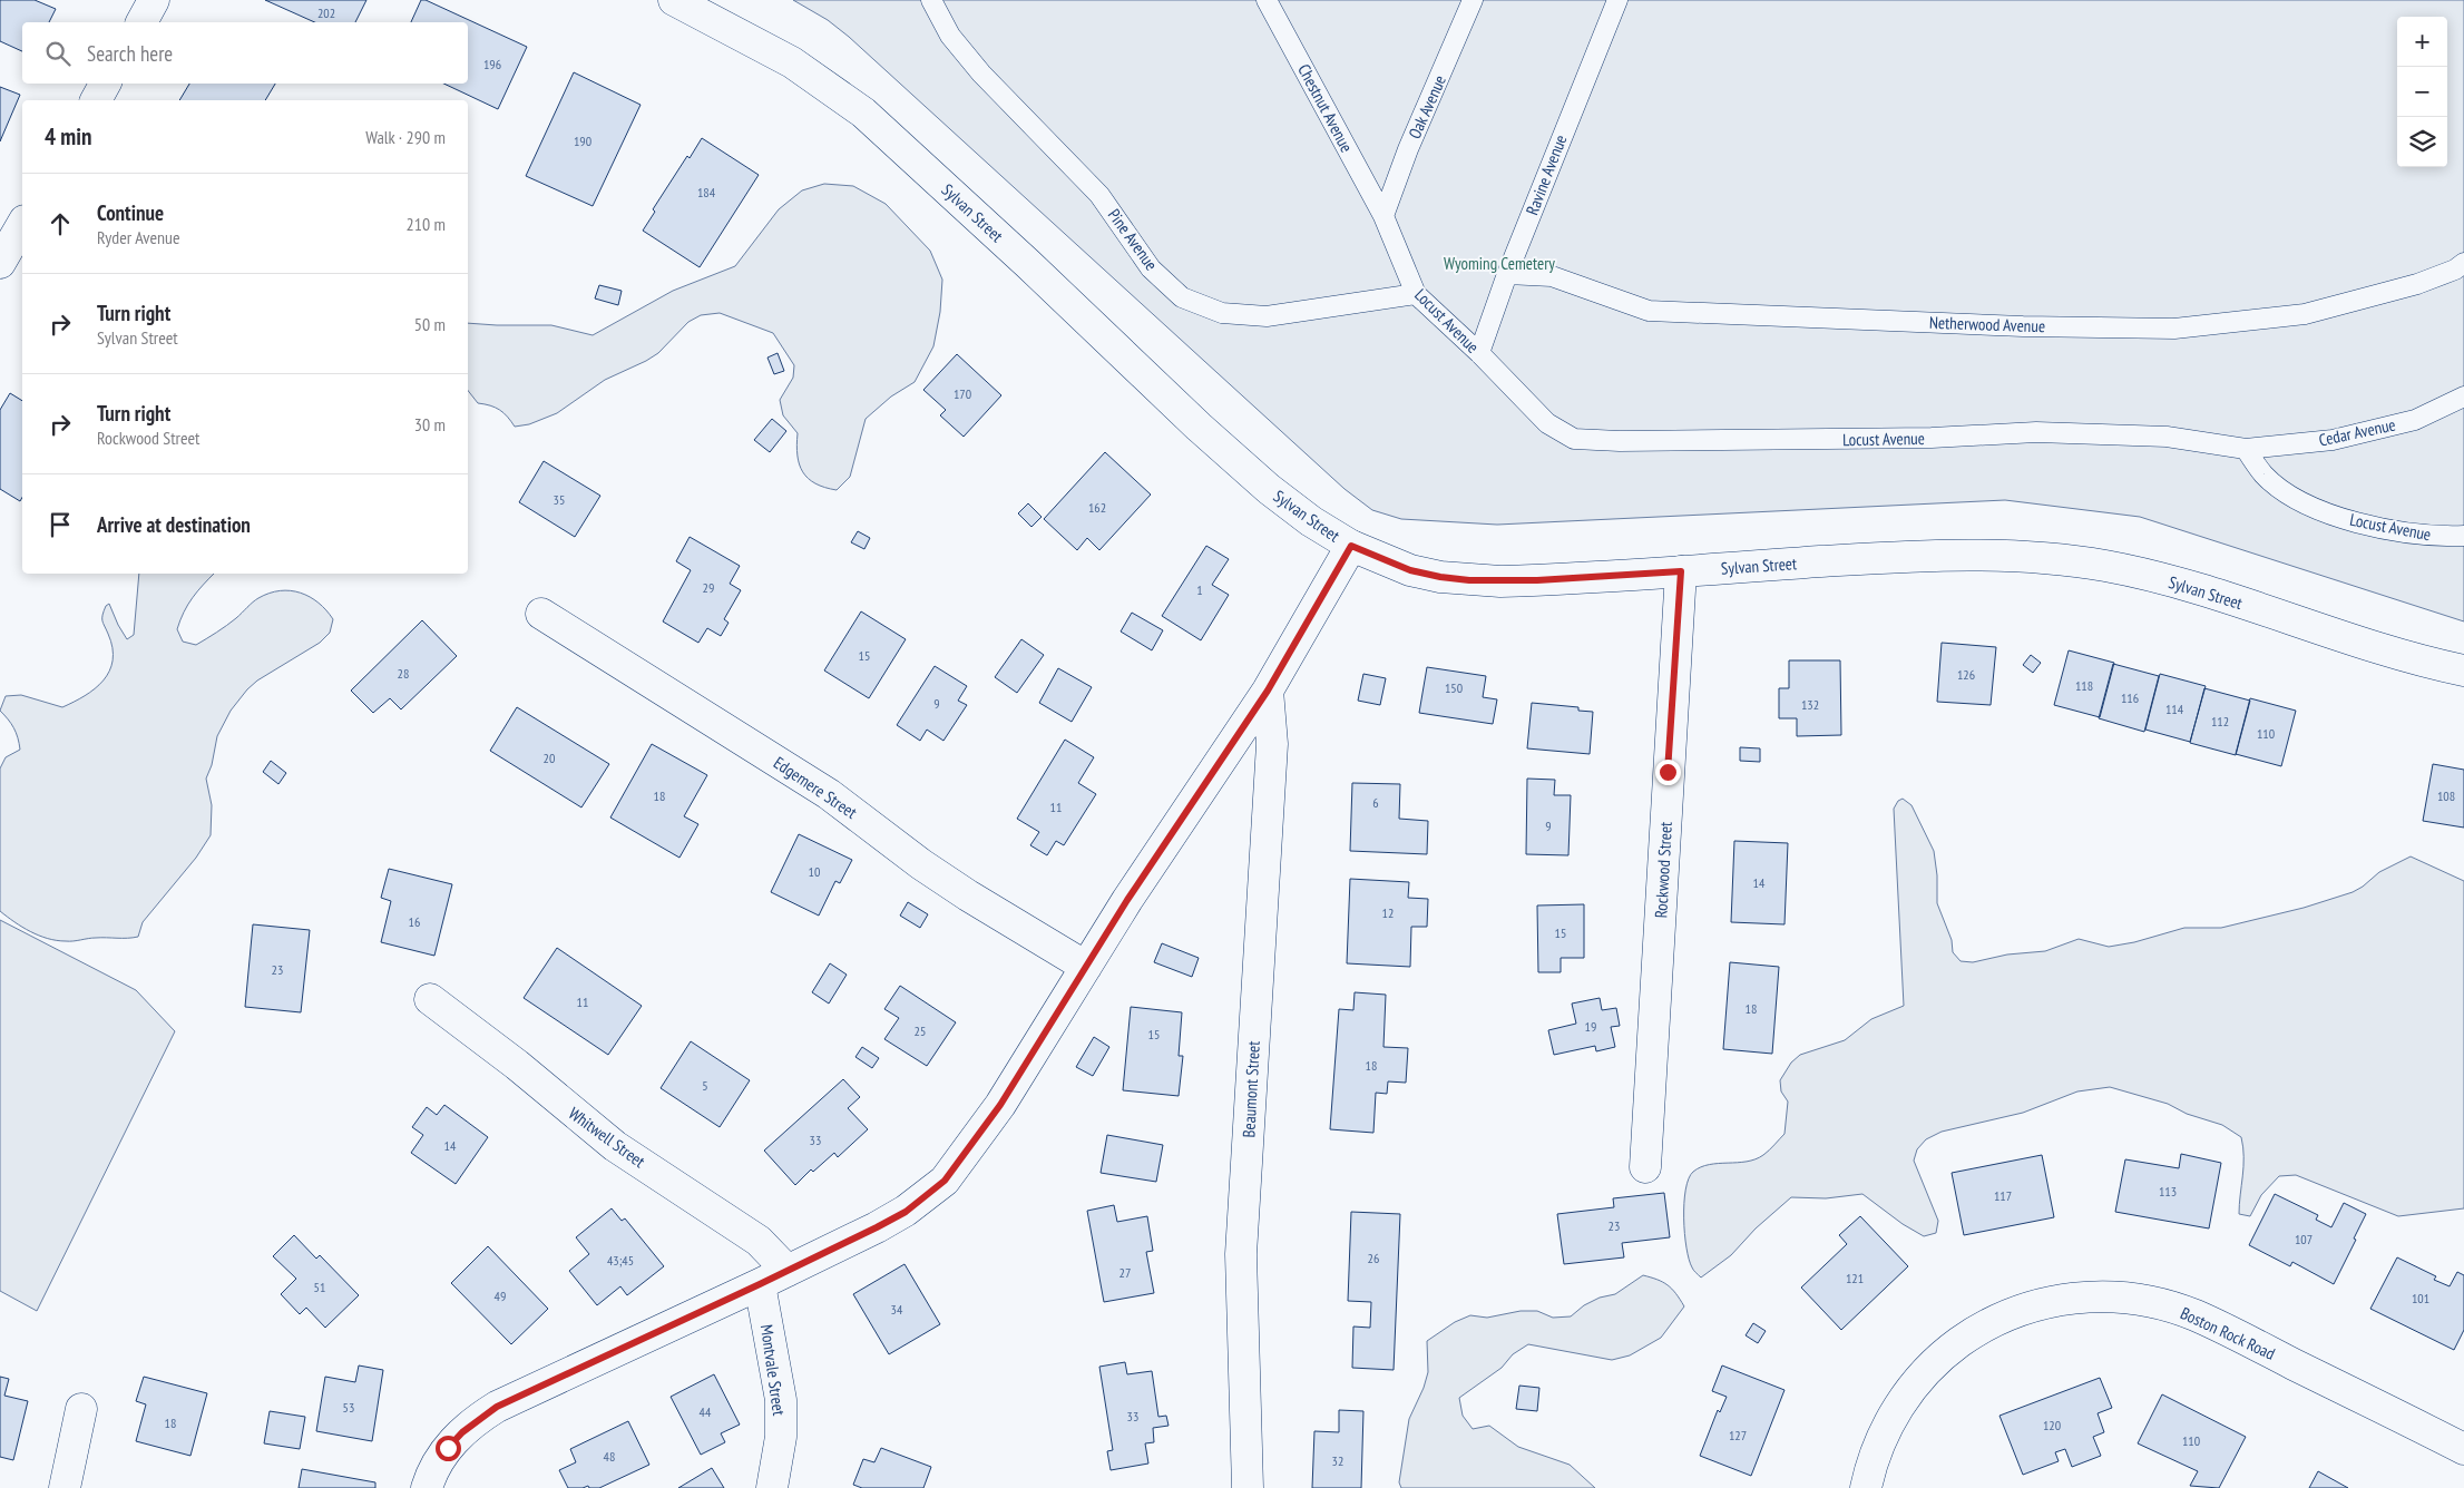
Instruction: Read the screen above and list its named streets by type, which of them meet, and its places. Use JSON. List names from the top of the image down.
{
  "streets": {
    "street": [
      "Sylvan Street",
      "Edgemere Street",
      "Rockwood Street",
      "Beaumont Street",
      "Whitwell Street",
      "Boston Rock Road",
      "Montvale Street"
    ],
    "lane": [
      "Oak Avenue",
      "Chestnut Avenue",
      "Ravine Avenue",
      "Pine Avenue",
      "Locust Avenue",
      "Netherwood Avenue",
      "Cedar Avenue"
    ]
  },
  "crossings": [
    ["Oak Avenue", "Chestnut Avenue"],
    ["Oak Avenue", "Locust Avenue"],
    ["Chestnut Avenue", "Locust Avenue"],
    ["Ravine Avenue", "Locust Avenue"],
    ["Ravine Avenue", "Netherwood Avenue"],
    ["Sylvan Street", "Rockwood Street"],
    ["Pine Avenue", "Locust Avenue"],
    ["Locust Avenue", "Cedar Avenue"]
  ],
  "parks": ["Wyoming Cemetery"],
  "house_numbers": [
    "202",
    "196",
    "190",
    "184",
    "170",
    "35",
    "162",
    "29",
    "1",
    "15",
    "28",
    "126",
    "118",
    "150",
    "116",
    "9",
    "132",
    "114",
    "112",
    "110",
    "20",
    "18",
    "108",
    "6",
    "11",
    "9",
    "10",
    "14",
    "12",
    "16",
    "15",
    "23",
    "11",
    "18",
    "19",
    "25",
    "15",
    "18",
    "5",
    "33",
    "14",
    "113",
    "117",
    "23",
    "107",
    "26",
    "43;45",
    "27",
    "121",
    "51",
    "49",
    "101",
    "34",
    "53",
    "44",
    "33",
    "18",
    "120",
    "127",
    "110",
    "48",
    "32"
  ],
  "page": {
    "map_buttons": ["+", "−"],
    "search": "Search here",
    "heading": ["4 min", "Walk · 290 m"],
    "list": [
      ["Continue", "Ryder Avenue", "210 m"],
      ["Turn right", "Sylvan Street", "50 m"],
      ["Turn right", "Rockwood Street", "30 m"],
      "Arrive at destination"
    ]
  }
}
